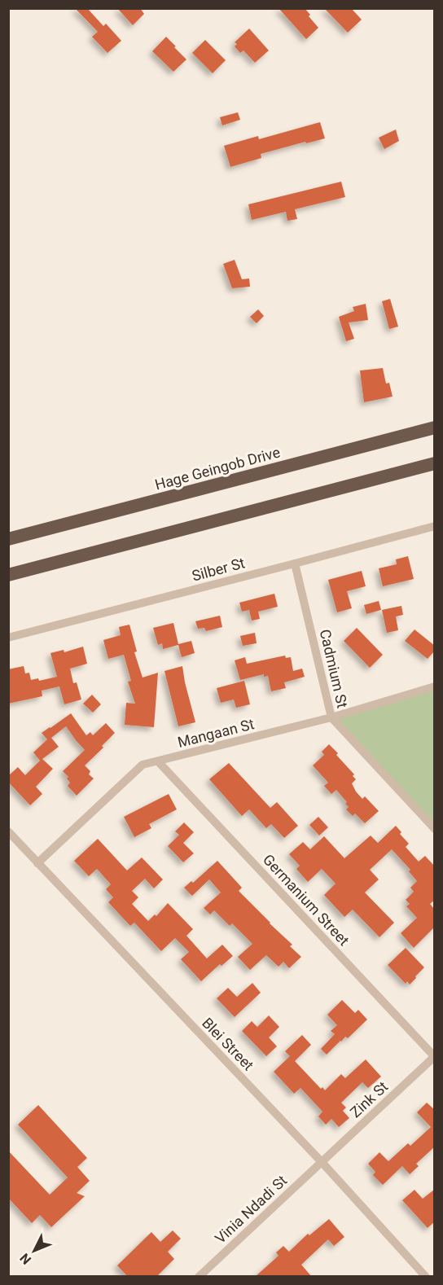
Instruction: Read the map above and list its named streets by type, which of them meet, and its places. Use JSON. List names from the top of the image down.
{
  "streets": {
    "highway": ["Hage Geingob Drive"],
    "street": [
      "Silber St",
      "Cadmium St",
      "Mangaan St",
      "Germanium Street",
      "Blei Street",
      "Zink St",
      "Vinia Ndadi St"
    ]
  },
  "crossings": [
    ["Silber St", "Cadmium St"],
    ["Cadmium St", "Mangaan St"],
    ["Mangaan St", "Germanium Street"],
    ["Mangaan St", "Blei Street"],
    ["Germanium Street", "Zink St"],
    ["Blei Street", "Zink St"],
    ["Blei Street", "Vinia Ndadi St"],
    ["Zink St", "Vinia Ndadi St"]
  ],
  "north": "bottom left"
}
